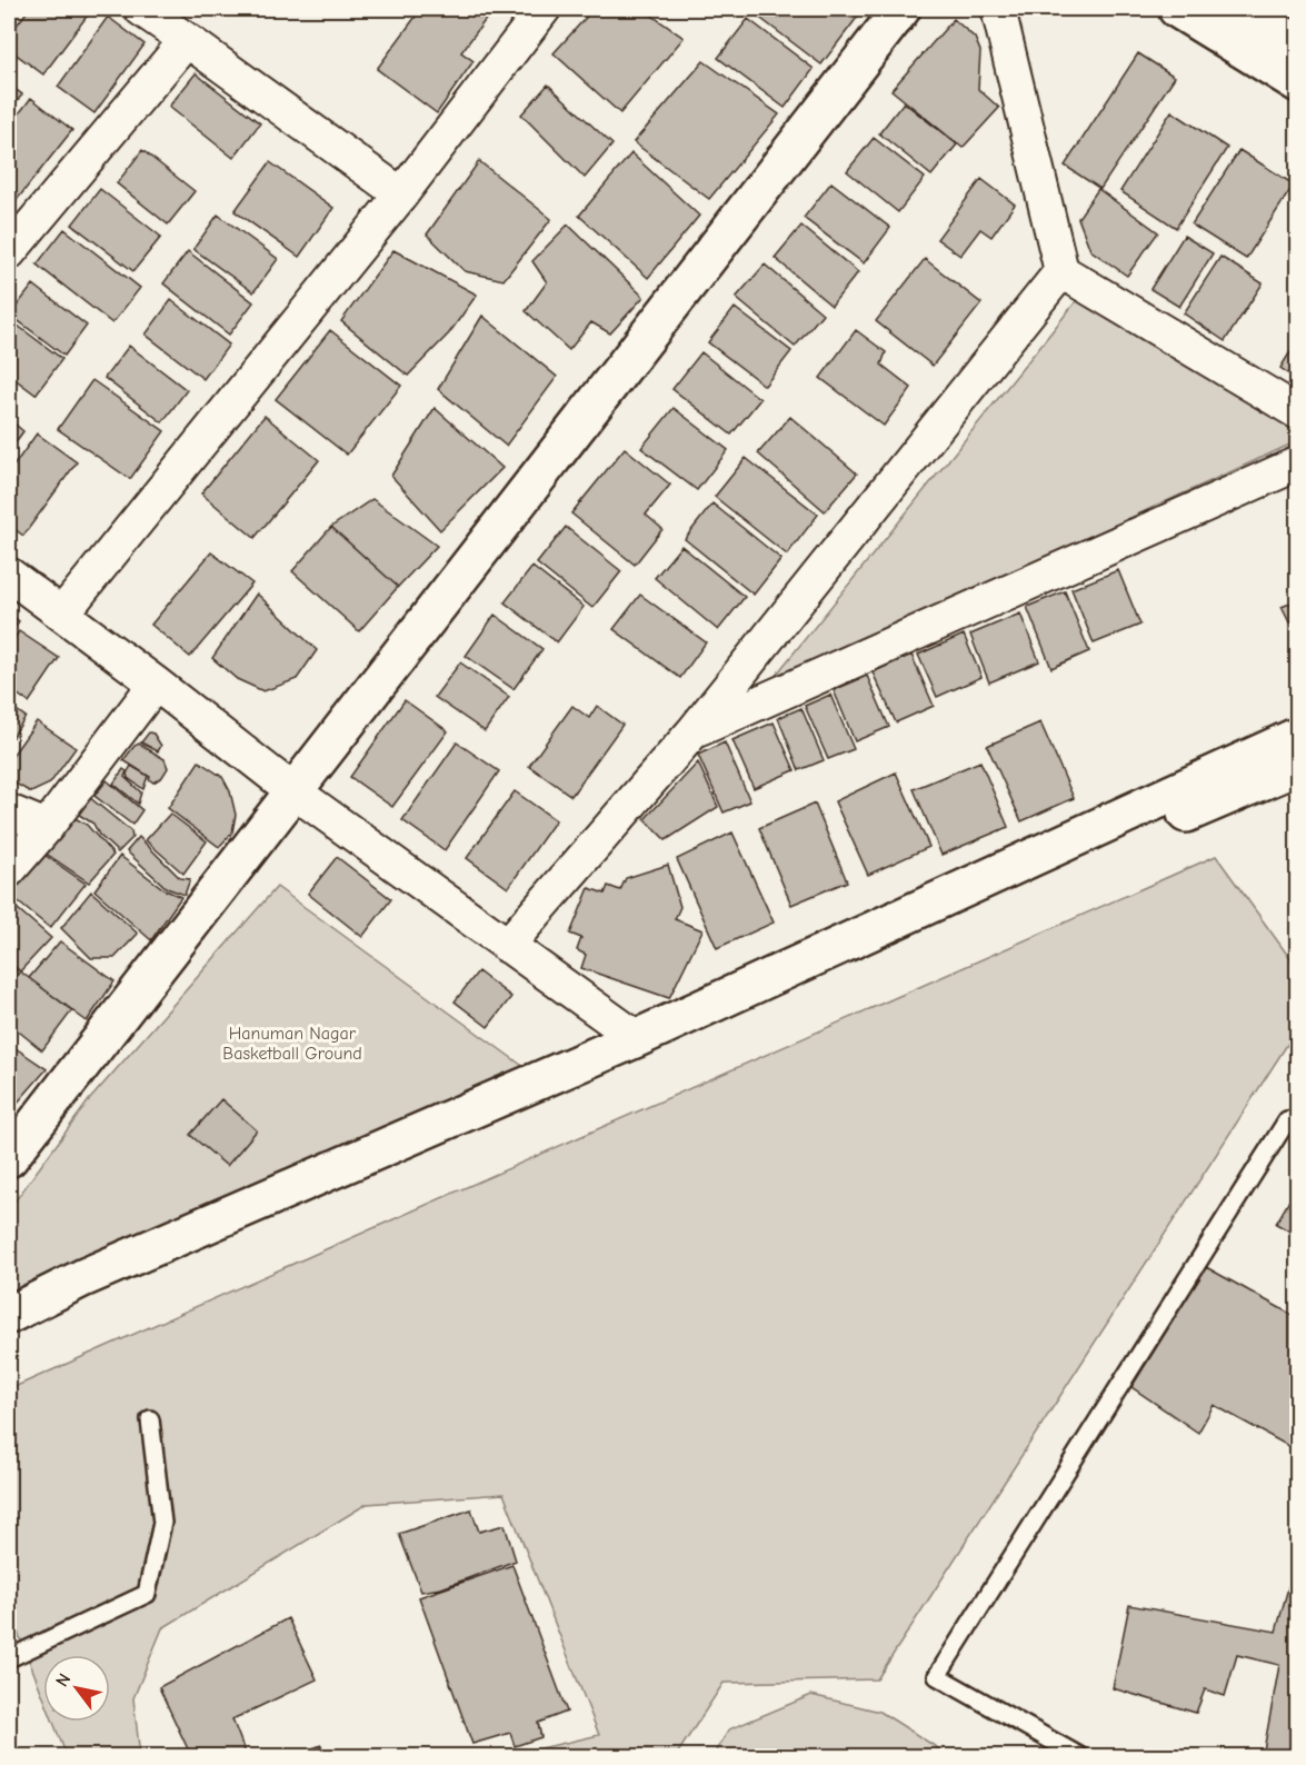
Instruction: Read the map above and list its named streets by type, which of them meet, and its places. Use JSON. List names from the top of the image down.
{
  "parks": ["Hanuman Nagar Basketball Ground"],
  "north": "top left"
}
